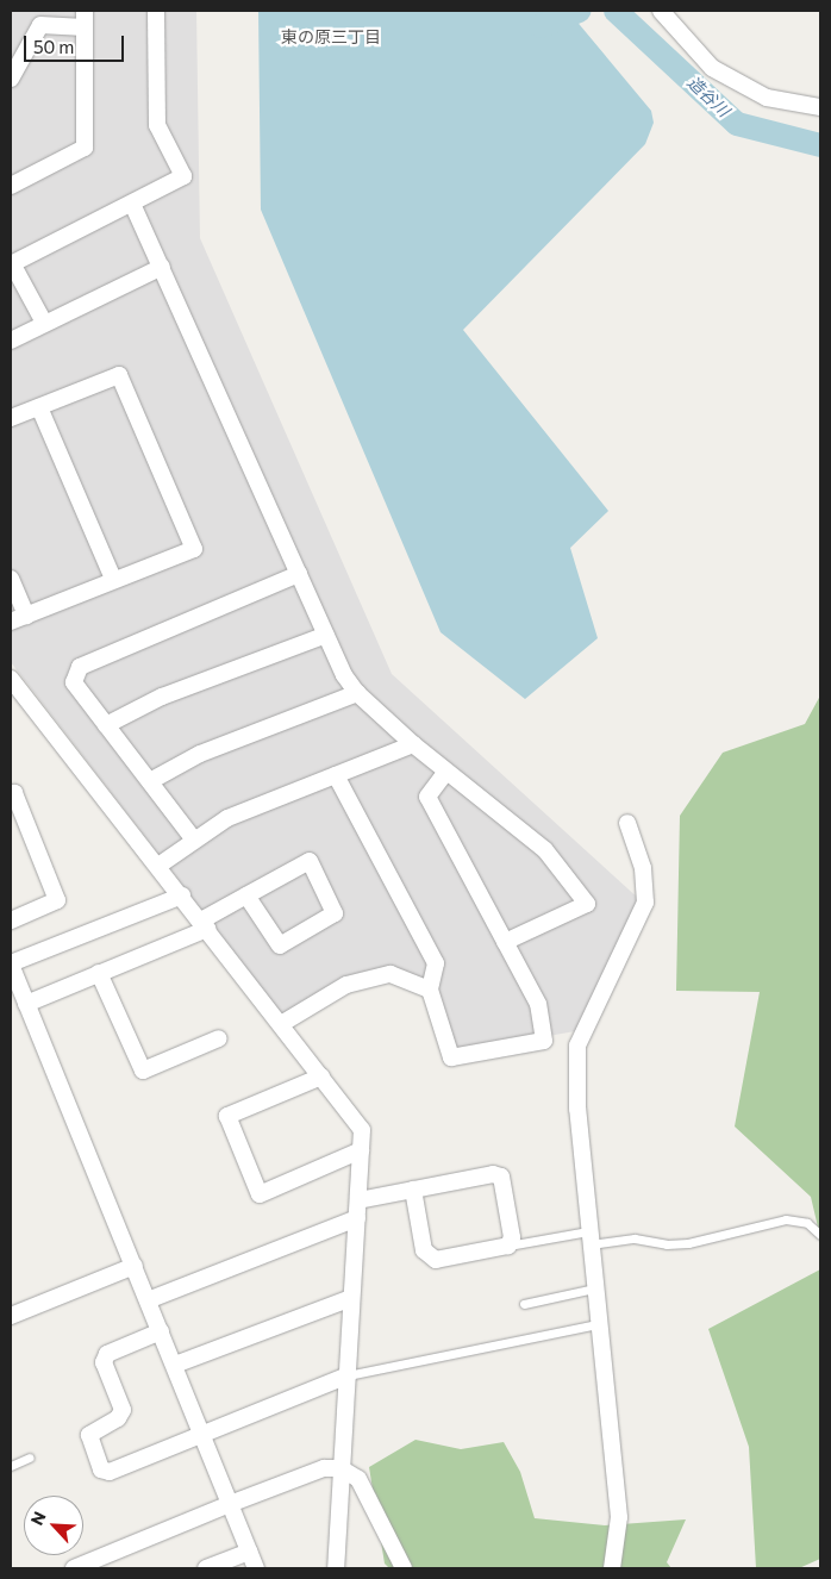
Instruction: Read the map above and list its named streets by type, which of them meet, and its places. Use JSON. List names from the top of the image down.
{
  "districts": ["東の原三丁目"],
  "water": ["造谷川"],
  "scale_bar": "50 m",
  "north": "top left"
}
